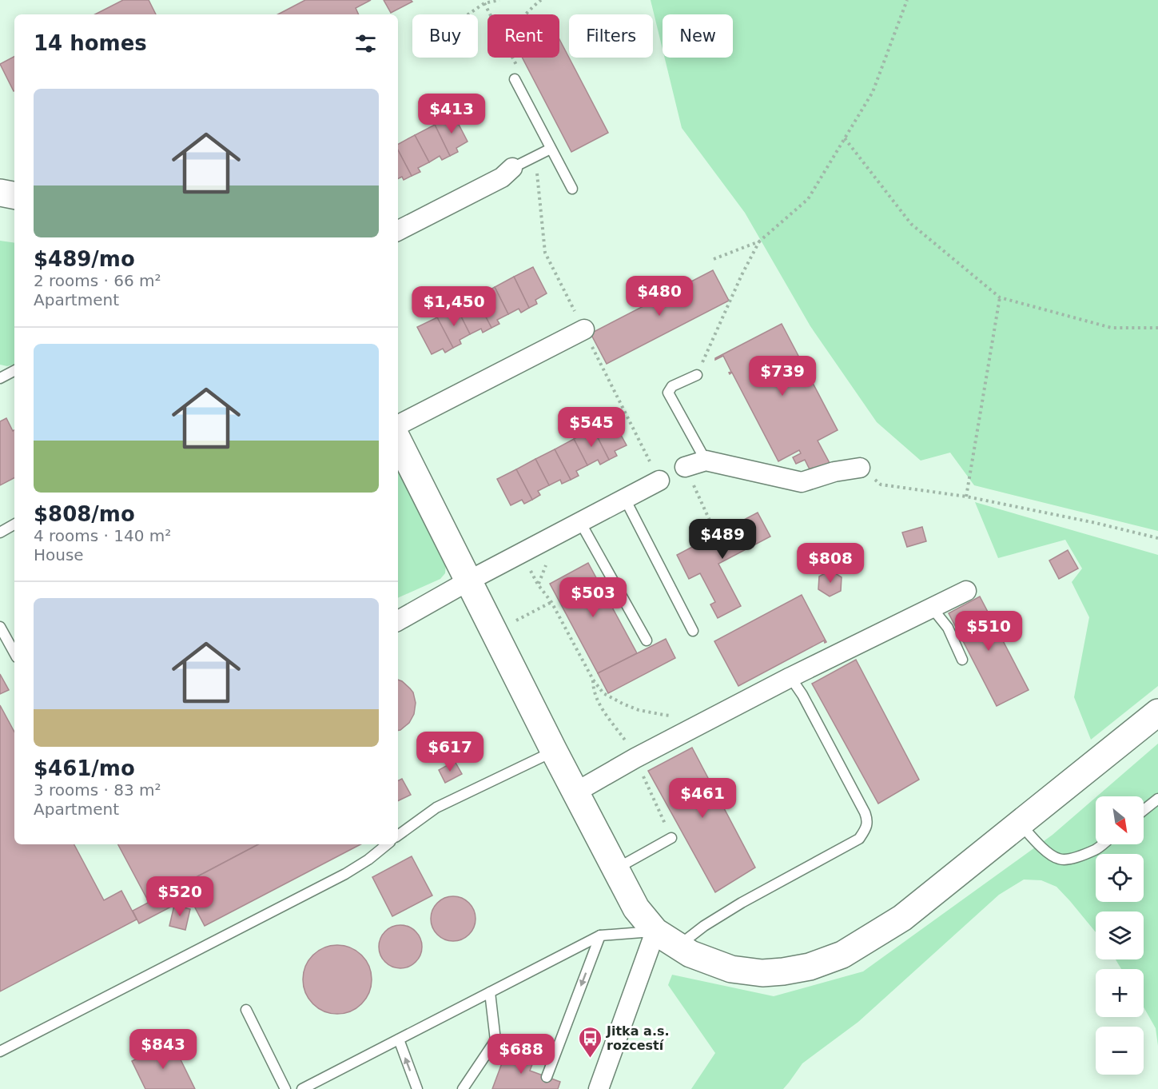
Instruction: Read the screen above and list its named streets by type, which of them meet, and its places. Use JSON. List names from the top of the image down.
{
  "places": {
    "bus stop": ["Jitka a.s. rozcestí"]
  },
  "north": "bottom right",
  "page": {
    "chip": [
      "Buy",
      "Rent",
      "Filters",
      "New"
    ],
    "heading": "14 homes",
    "list": [
      {
        "name": "$489/mo",
        "note": "2 rooms · 66 m² · Apartment"
      },
      {
        "name": "$808/mo",
        "note": "4 rooms · 140 m² · House"
      },
      {
        "name": "$461/mo",
        "note": "3 rooms · 83 m² · Apartment"
      }
    ],
    "price": [
      "$413",
      "$480",
      "$1,450",
      "$739",
      "$545",
      "$489",
      "$808",
      "$503",
      "$510",
      "$617",
      "$461",
      "$520",
      "$843",
      "$688"
    ],
    "map_buttons": ["+", "−"]
  }
}
